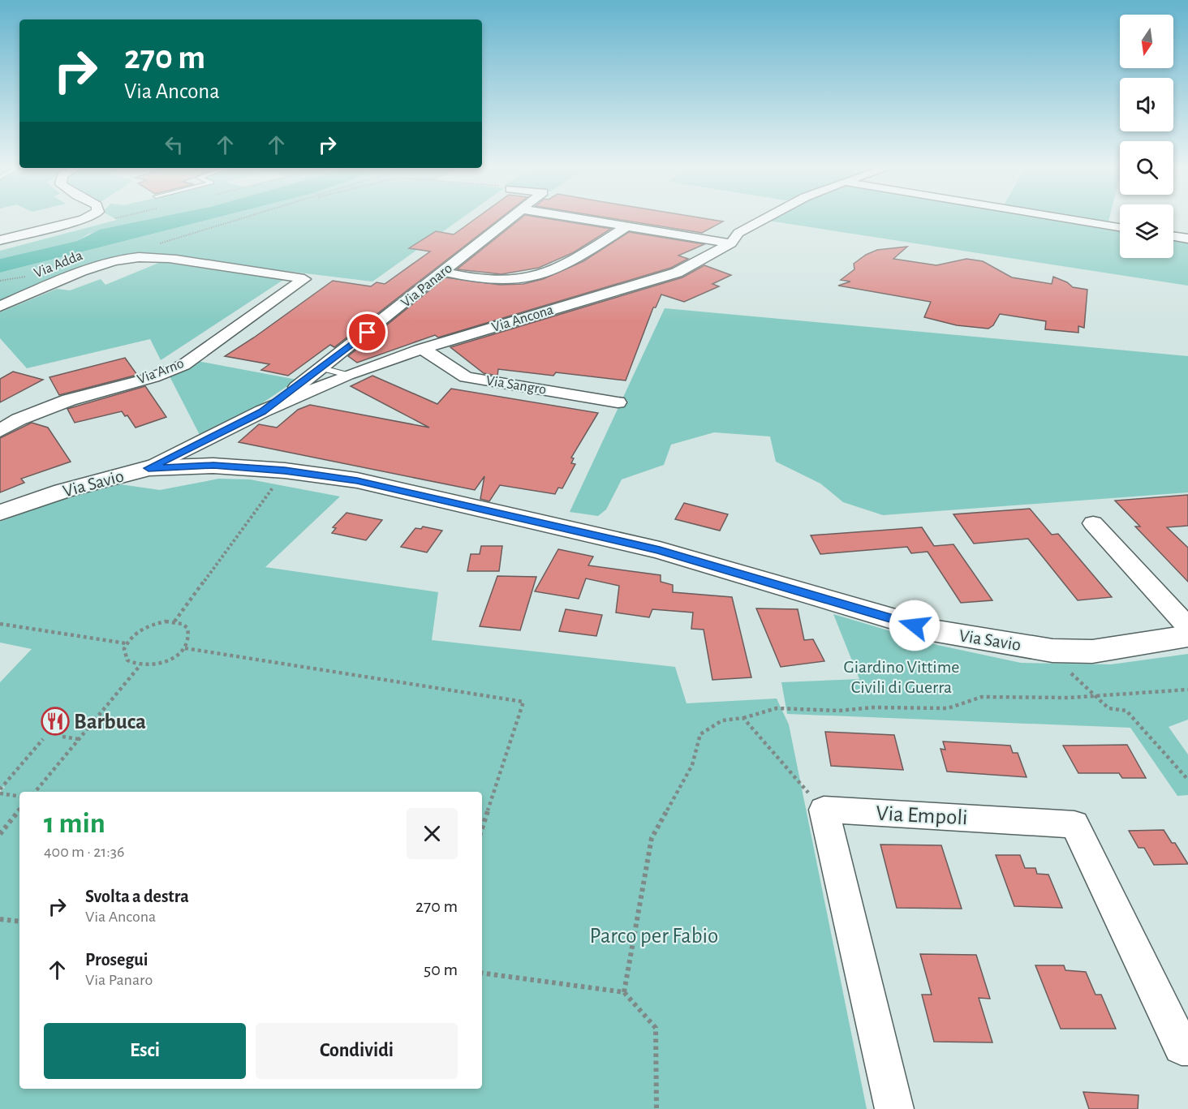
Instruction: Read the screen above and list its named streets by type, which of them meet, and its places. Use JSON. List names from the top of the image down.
{
  "streets": {
    "street": [
      "Via Adda",
      "Via Panaro",
      "Via Ancona",
      "Via Arno",
      "Via Sangro",
      "Via Savio",
      "Via Empoli"
    ]
  },
  "crossings": [
    ["Via Adda", "Via Arno"],
    ["Via Panaro", "Via Ancona"],
    ["Via Ancona", "Via Sangro"],
    ["Via Ancona", "Via Savio"]
  ],
  "parks": ["Giardino Vittime Civili di Guerra", "Parco per Fabio"],
  "places": {
    "restaurant": ["Barbuca"]
  },
  "north": "bottom",
  "page": {
    "turn": ["270 m", "Via Ancona"],
    "heading": ["1 min", "400 m · 21:36"],
    "list": [
      {
        "name": "Svolta a destra",
        "note": "Via Ancona",
        "value": "270 m"
      },
      {
        "name": "Prosegui",
        "note": "Via Panaro",
        "value": "50 m"
      }
    ],
    "buttons": ["Esci", "Condividi"]
  }
}
